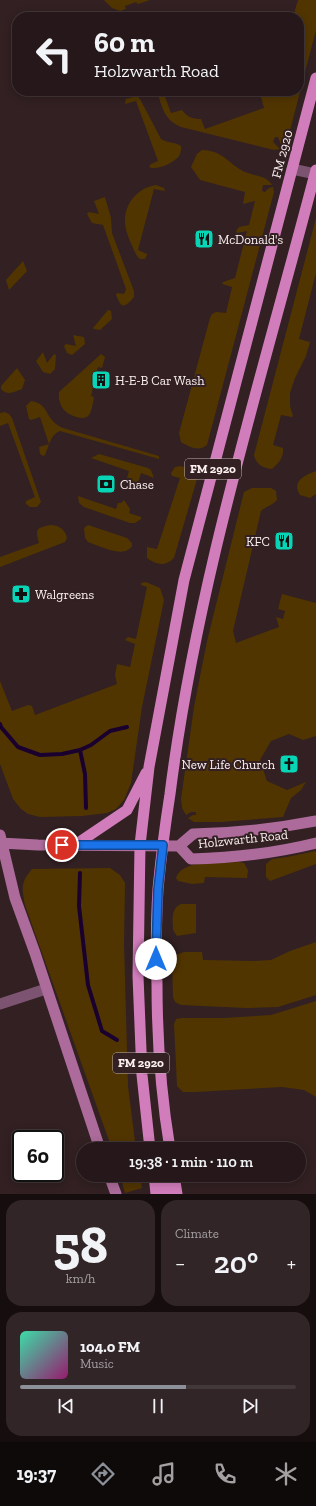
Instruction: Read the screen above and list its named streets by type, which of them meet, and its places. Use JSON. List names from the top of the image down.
{
  "streets": {
    "main road": ["FM 2920", "Holzwarth Road"]
  },
  "crossings": [
    ["FM 2920", "Holzwarth Road"]
  ],
  "places": {
    "restaurant": ["McDonald's", "KFC"],
    "building": ["H-E-B Car Wash"],
    "bank": ["Chase"],
    "pharmacy": ["Walgreens"],
    "church": ["New Life Church"]
  },
  "page": {
    "turn": ["60 m", "Holzwarth Road"],
    "limit": "60",
    "trip": "19:38 · 1 min · 110 m",
    "tile": [
      ["58", "km/h"],
      "Climate"
    ],
    "heat": ["−", "20°", "+"],
    "song": ["104.0 FM", "Music"],
    "tabs": "19:37"
  }
}
